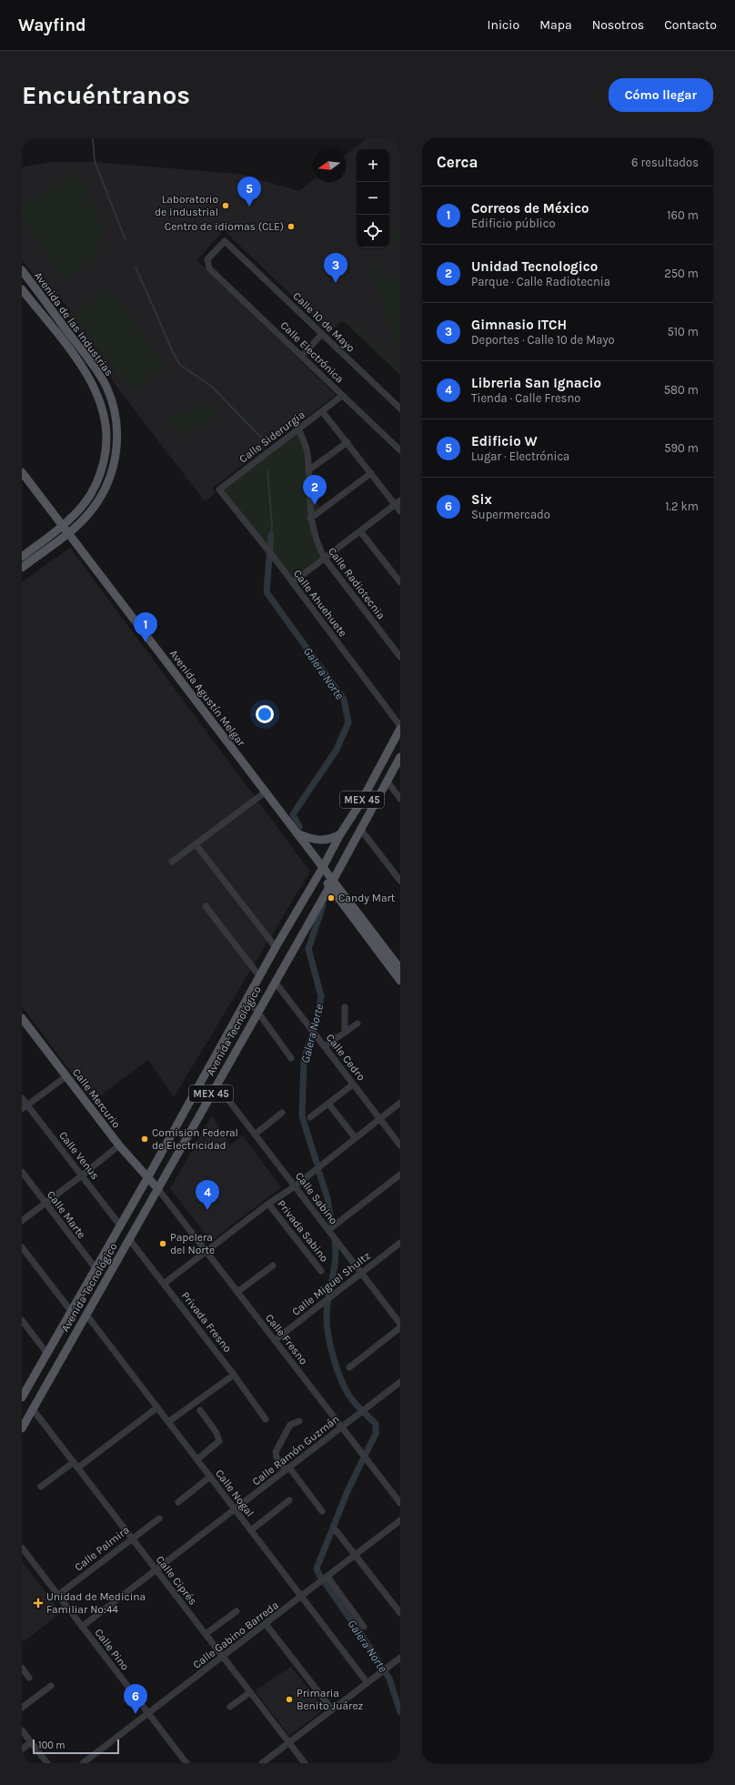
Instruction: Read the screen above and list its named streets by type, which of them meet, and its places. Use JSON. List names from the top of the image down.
{
  "streets": {
    "main road": [
      "Avenida de las Industrias",
      "Avenida Agustín Melgar",
      "MEX 45",
      "Avenida Tecnológico",
      "Calle Mercurio"
    ],
    "street": [
      "Calle 10 de Mayo",
      "Calle Electrónica",
      "Calle Siderurgia",
      "Calle Radiotecnia",
      "Calle Ahuehuete",
      "Calle Cedro",
      "Calle Venus",
      "Calle Sabino",
      "Calle Marte",
      "Privada Sabino",
      "Calle Miguel Shultz",
      "Privada Fresno",
      "Calle Fresno",
      "Calle Ramón Guzmán",
      "Calle Nogal",
      "Calle Palmira",
      "Calle Ciprés",
      "Calle Gabino Barreda",
      "Calle Pino"
    ]
  },
  "crossings": [
    ["Calle 10 de Mayo", "Calle Electrónica"],
    ["Avenida de las Industrias", "Avenida Agustín Melgar"],
    ["Calle Electrónica", "Calle Siderurgia"],
    ["Calle Siderurgia", "Calle Radiotecnia"],
    ["Calle Siderurgia", "Calle Ahuehuete"],
    ["Avenida Agustín Melgar", "Avenida Tecnológico"],
    ["Avenida Tecnológico", "Calle Cedro"],
    ["Avenida Tecnológico", "Calle Mercurio"],
    ["Avenida Tecnológico", "Calle Venus"],
    ["Avenida Tecnológico", "Calle Sabino"],
    ["Avenida Tecnológico", "Calle Marte"],
    ["Avenida Tecnológico", "Privada Fresno"],
    ["Avenida Tecnológico", "Calle Fresno"],
    ["Avenida Tecnológico", "Calle Nogal"],
    ["Avenida Tecnológico", "Calle Ciprés"],
    ["Calle Mercurio", "Calle Fresno"],
    ["Calle Sabino", "Calle Miguel Shultz"],
    ["Calle Miguel Shultz", "Calle Fresno"],
    ["Calle Fresno", "Calle Ramón Guzmán"],
    ["Calle Ramón Guzmán", "Calle Nogal"],
    ["Calle Ramón Guzmán", "Calle Ciprés"],
    ["Calle Ramón Guzmán", "Calle Pino"],
    ["Calle Nogal", "Calle Gabino Barreda"],
    ["Calle Palmira", "Calle Ciprés"],
    ["Calle Palmira", "Calle Pino"],
    ["Calle Ciprés", "Calle Gabino Barreda"],
    ["Calle Gabino Barreda", "Calle Pino"]
  ],
  "water": ["Galera Norte"],
  "places": {
    "other": [
      "Laboratorio de industrial",
      "Centro de idiomas (CLE)",
      "Candy Mart",
      "Comision Federal de Electricidad",
      "Papelera del Norte",
      "Primaria Benito Juárez"
    ],
    "health": ["Unidad de Medicina Familiar No:44"]
  },
  "scale_bar": "100 m",
  "north": "left",
  "page": {
    "header": "Wayfind",
    "nav": [
      "Inicio",
      "Mapa",
      "Nosotros",
      "Contacto"
    ],
    "buttons": "Cómo llegar",
    "title": "Encuéntranos",
    "heading": ["Cerca", "6 resultados"],
    "map_buttons": ["+", "−"],
    "pins": [
      "5",
      "3",
      "2",
      "1",
      "4",
      "6"
    ],
    "list": [
      {
        "mark": "1",
        "name": "Correos de México",
        "note": "Edificio público",
        "value": "160 m"
      },
      {
        "mark": "2",
        "name": "Unidad Tecnologico",
        "note": "Parque · Calle Radiotecnia",
        "value": "250 m"
      },
      {
        "mark": "3",
        "name": "Gimnasio ITCH",
        "note": "Deportes · Calle 10 de Mayo",
        "value": "510 m"
      },
      {
        "mark": "4",
        "name": "Libreria San Ignacio",
        "note": "Tienda · Calle Fresno",
        "value": "580 m"
      },
      {
        "mark": "5",
        "name": "Edificio W",
        "note": "Lugar · Electrónica",
        "value": "590 m"
      },
      {
        "mark": "6",
        "name": "Six",
        "note": "Supermercado",
        "value": "1.2 km"
      }
    ],
    "scale": "100 m"
  }
}
